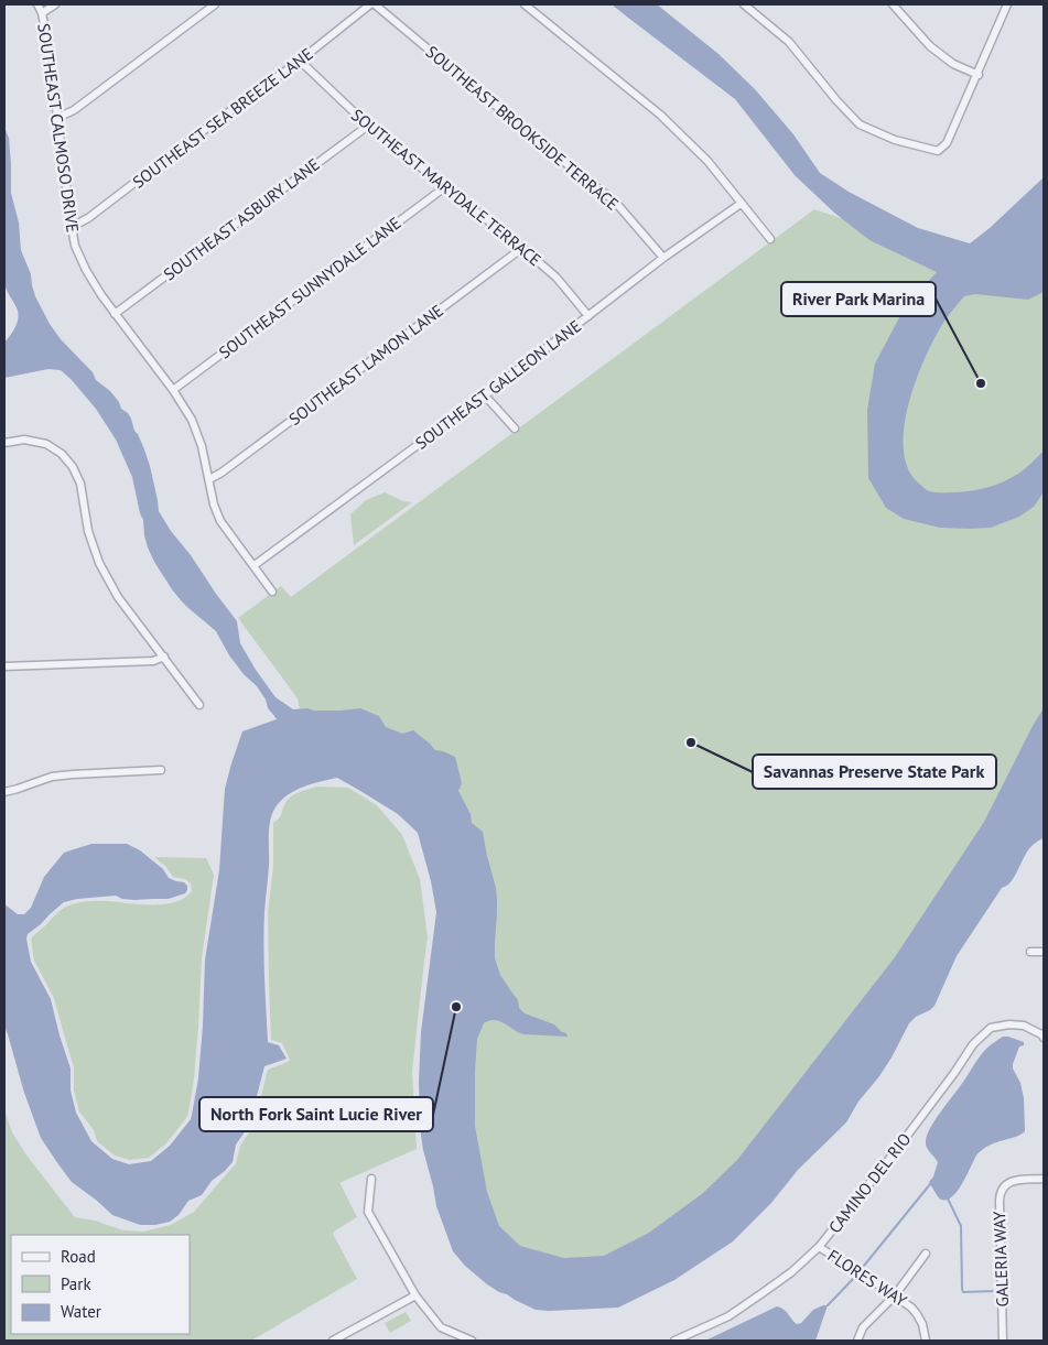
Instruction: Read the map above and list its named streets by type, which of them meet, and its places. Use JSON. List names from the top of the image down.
{
  "streets": {
    "street": [
      "SOUTHEAST SEA BREEZE LANE",
      "SOUTHEAST CALMOSO DRIVE",
      "SOUTHEAST BROOKSIDE TERRACE",
      "SOUTHEAST MARYDALE TERRACE",
      "SOUTHEAST ASBURY LANE",
      "SOUTHEAST SUNNYDALE LANE",
      "SOUTHEAST LAMON LANE",
      "SOUTHEAST GALLEON LANE",
      "CAMINO DEL RIO",
      "GALERIA WAY",
      "FLORES WAY"
    ]
  },
  "crossings": [
    ["SOUTHEAST SEA BREEZE LANE", "SOUTHEAST CALMOSO DRIVE"],
    ["SOUTHEAST SEA BREEZE LANE", "SOUTHEAST MARYDALE TERRACE"],
    ["SOUTHEAST CALMOSO DRIVE", "SOUTHEAST ASBURY LANE"],
    ["SOUTHEAST CALMOSO DRIVE", "SOUTHEAST SUNNYDALE LANE"],
    ["SOUTHEAST CALMOSO DRIVE", "SOUTHEAST LAMON LANE"],
    ["SOUTHEAST CALMOSO DRIVE", "SOUTHEAST GALLEON LANE"],
    ["SOUTHEAST BROOKSIDE TERRACE", "SOUTHEAST GALLEON LANE"],
    ["SOUTHEAST MARYDALE TERRACE", "SOUTHEAST ASBURY LANE"],
    ["SOUTHEAST MARYDALE TERRACE", "SOUTHEAST SUNNYDALE LANE"],
    ["SOUTHEAST MARYDALE TERRACE", "SOUTHEAST LAMON LANE"],
    ["SOUTHEAST MARYDALE TERRACE", "SOUTHEAST GALLEON LANE"],
    ["CAMINO DEL RIO", "FLORES WAY"]
  ],
  "places": ["River Park Marina", "Savannas Preserve State Park", "North Fork Saint Lucie River"],
  "legend": ["Road", "Park", "Water"]
}
